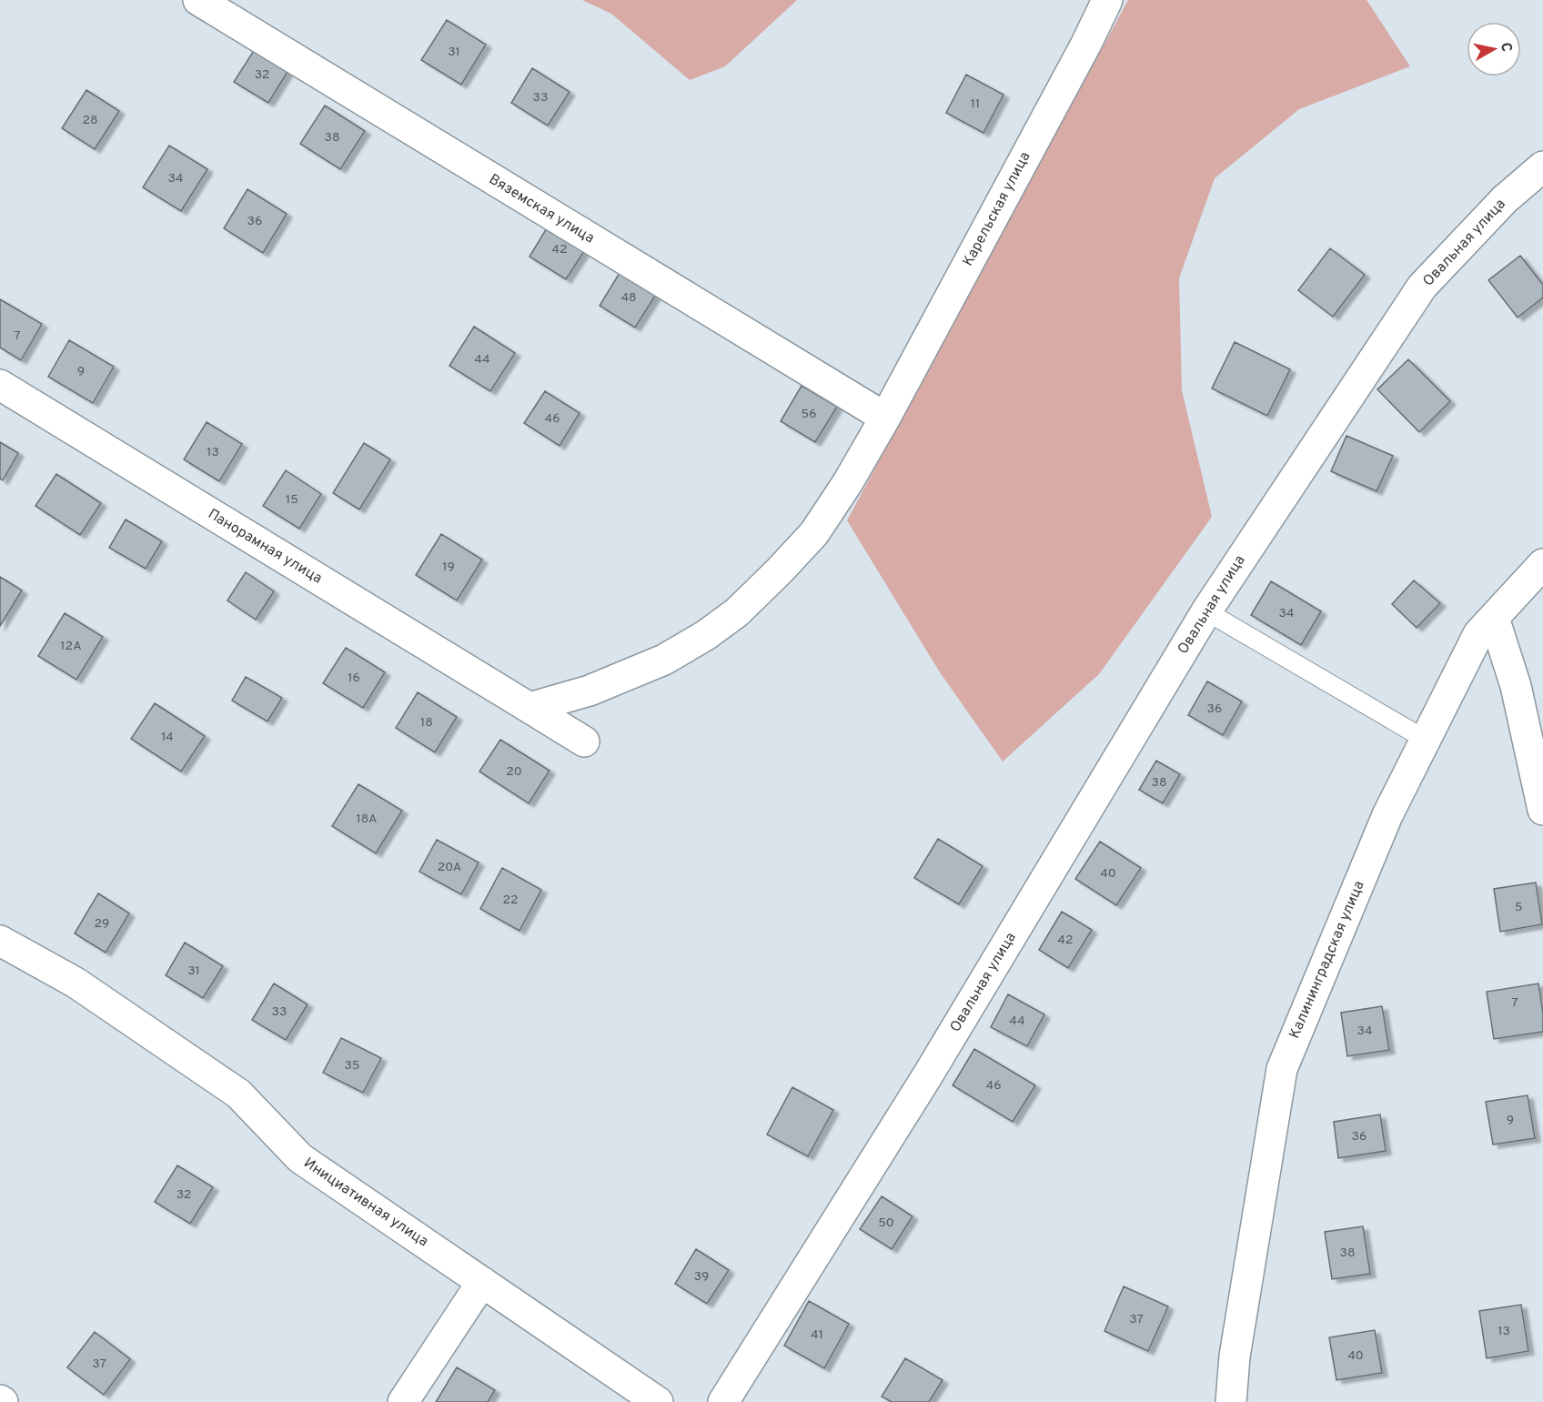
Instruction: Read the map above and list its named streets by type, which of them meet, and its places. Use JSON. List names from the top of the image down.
{
  "streets": {
    "street": [
      "Вяземская улица",
      "Карельская улица",
      "Овальная улица",
      "Панорамная улица",
      "Калининградская улица",
      "Инициативная улица"
    ]
  },
  "crossings": [
    ["Вяземская улица", "Карельская улица"]
  ],
  "house_numbers": [
    "31",
    "32",
    "33",
    "11",
    "28",
    "38",
    "34",
    "36",
    "42",
    "48",
    "7",
    "44",
    "9",
    "56",
    "46",
    "13",
    "15",
    "19",
    "34",
    "12А",
    "16",
    "36",
    "18",
    "14",
    "20",
    "38",
    "18А",
    "20А",
    "40",
    "22",
    "5",
    "29",
    "42",
    "31",
    "7",
    "33",
    "44",
    "34",
    "35",
    "46",
    "9",
    "36",
    "32",
    "50",
    "38",
    "39",
    "37",
    "13",
    "41",
    "40",
    "37"
  ],
  "north": "right"
}
